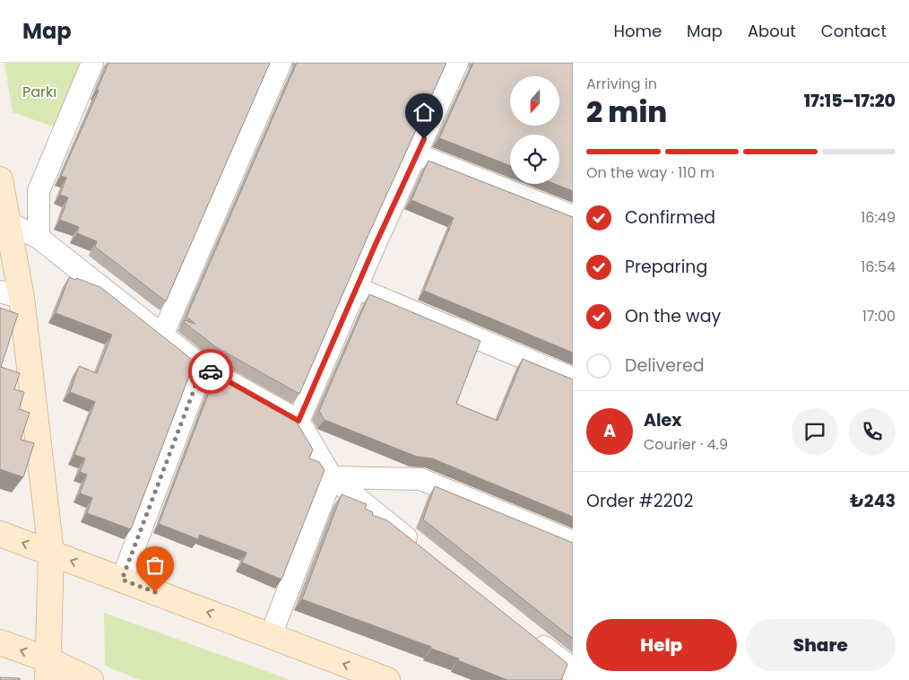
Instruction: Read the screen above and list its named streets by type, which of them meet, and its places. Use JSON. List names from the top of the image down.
{
  "parks": ["Parkı"],
  "north": "bottom",
  "page": {
    "header": "Map",
    "nav": [
      "Home",
      "Map",
      "About",
      "Contact"
    ],
    "heading": ["2 min", "Arriving in", "17:15–17:20"],
    "panel": [
      "Alex",
      "Courier · 4.9",
      "Order #2202",
      "₺243"
    ],
    "bar": "On the way · 110 m",
    "list": [
      ["Confirmed", "16:49"],
      ["Preparing", "16:54"],
      ["On the way", "17:00"],
      "Delivered"
    ],
    "round": "A",
    "buttons": ["Help", "Share"]
  }
}
